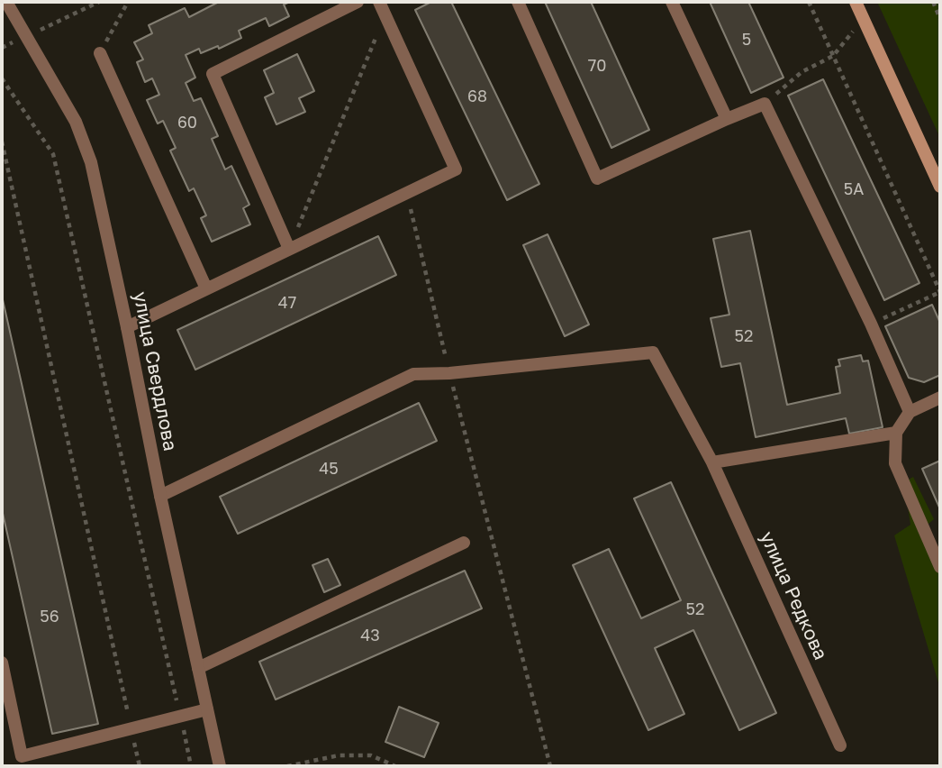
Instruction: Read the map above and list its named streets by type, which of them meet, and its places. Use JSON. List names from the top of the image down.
{
  "streets": {
    "street": ["улица Свердлова", "улица Редкова"]
  },
  "house_numbers": [
    "5",
    "70",
    "68",
    "60",
    "5А",
    "47",
    "52",
    "45",
    "52",
    "56",
    "43"
  ]
}
